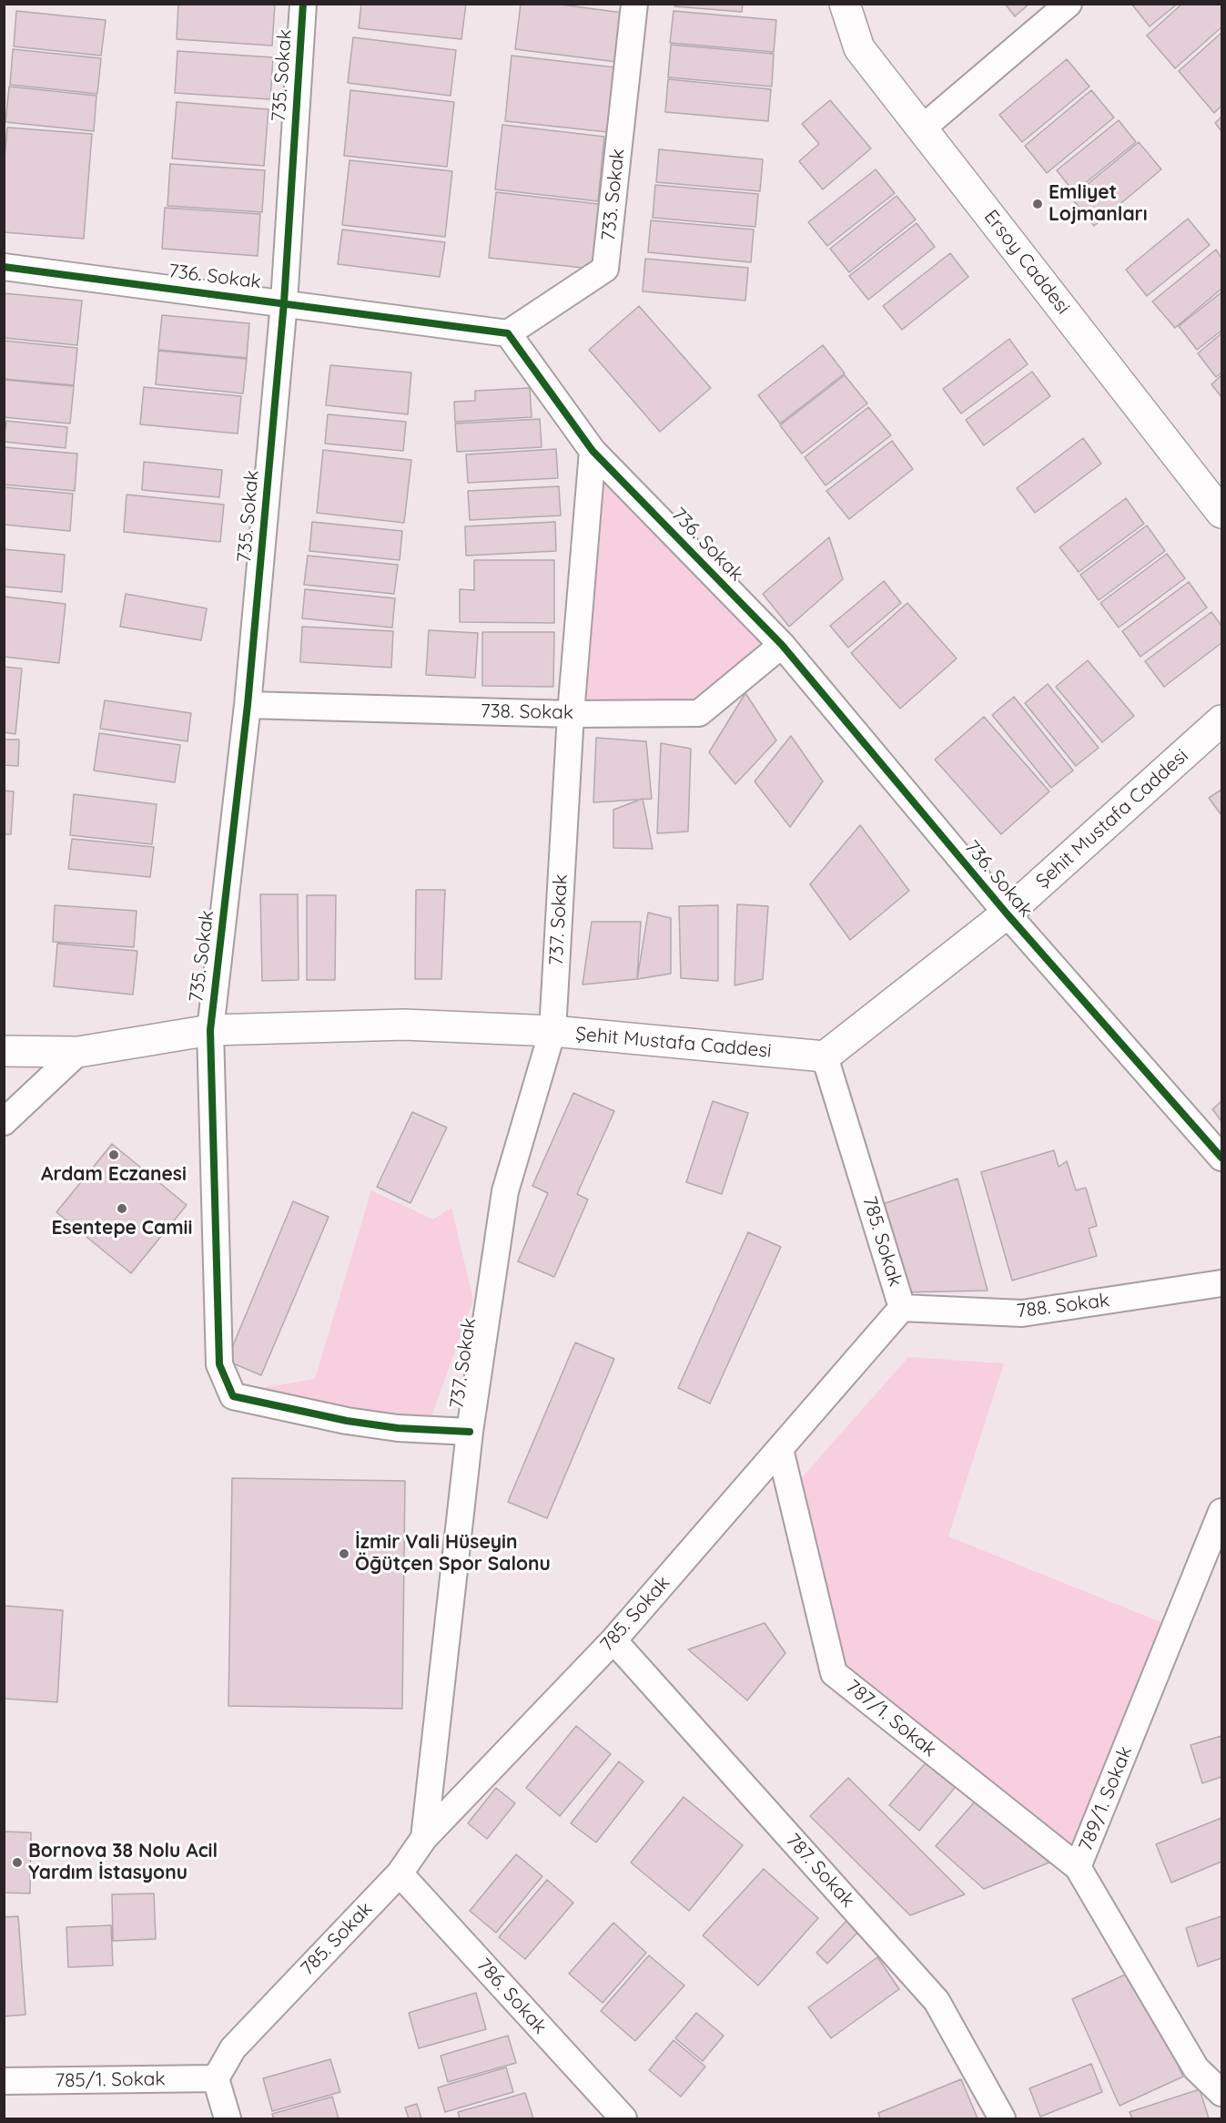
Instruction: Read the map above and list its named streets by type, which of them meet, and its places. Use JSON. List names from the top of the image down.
{
  "streets": {
    "street": [
      "735. Sokak",
      "733. Sokak",
      "Ersoy Caddesi",
      "736. Sokak",
      "738. Sokak",
      "Şehit Mustafa Caddesi",
      "737. Sokak",
      "785. Sokak",
      "788. Sokak",
      "787/1. Sokak",
      "789/1. Sokak",
      "787. Sokak",
      "786. Sokak",
      "785/1. Sokak"
    ]
  },
  "crossings": [
    ["735. Sokak", "736. Sokak"],
    ["735. Sokak", "738. Sokak"],
    ["735. Sokak", "Şehit Mustafa Caddesi"],
    ["735. Sokak", "737. Sokak"],
    ["733. Sokak", "736. Sokak"],
    ["736. Sokak", "738. Sokak"],
    ["736. Sokak", "Şehit Mustafa Caddesi"],
    ["736. Sokak", "737. Sokak"],
    ["738. Sokak", "737. Sokak"],
    ["Şehit Mustafa Caddesi", "737. Sokak"],
    ["Şehit Mustafa Caddesi", "785. Sokak"],
    ["737. Sokak", "785. Sokak"],
    ["785. Sokak", "788. Sokak"],
    ["785. Sokak", "787/1. Sokak"],
    ["785. Sokak", "787. Sokak"],
    ["785. Sokak", "786. Sokak"],
    ["785. Sokak", "785/1. Sokak"],
    ["787/1. Sokak", "789/1. Sokak"]
  ],
  "places": [
    "Emliyet Lojmanları",
    "Ardam Eczanesi",
    "Esentepe Camii",
    "İzmir Vali Hüseyin Öğütçen Spor Salonu",
    "Bornova 38 Nolu Acil Yardım İstasyonu"
  ]
}
